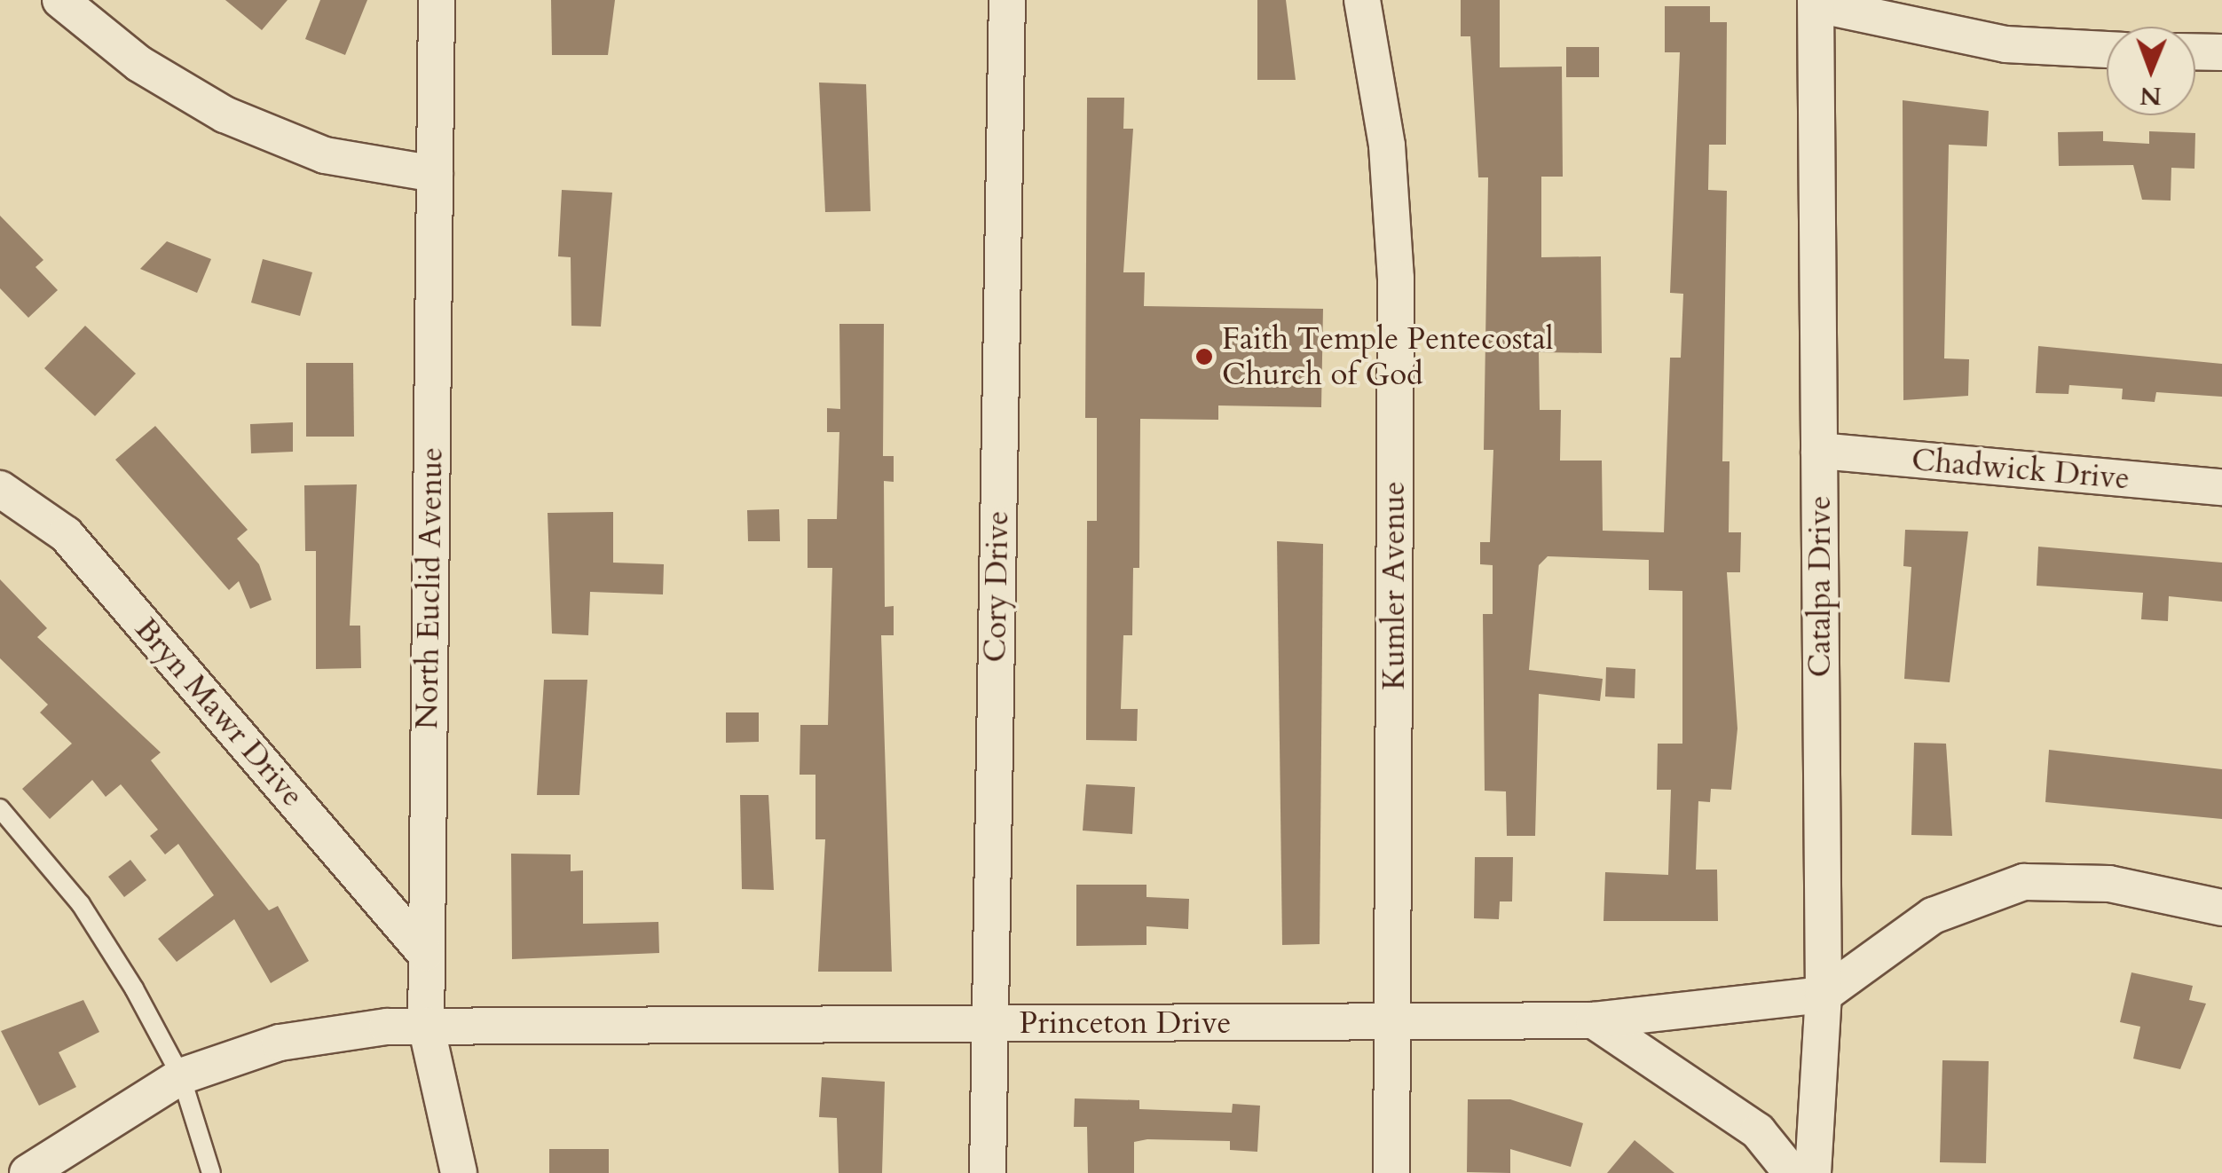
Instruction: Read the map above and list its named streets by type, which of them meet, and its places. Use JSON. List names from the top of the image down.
{
  "streets": {
    "street": [
      "Chadwick Drive",
      "Kumler Avenue",
      "Cory Drive",
      "Catalpa Drive",
      "North Euclid Avenue",
      "Bryn Mawr Drive",
      "Princeton Drive"
    ]
  },
  "crossings": [
    ["Chadwick Drive", "Catalpa Drive"],
    ["Kumler Avenue", "Princeton Drive"],
    ["Cory Drive", "Princeton Drive"],
    ["Catalpa Drive", "Princeton Drive"],
    ["North Euclid Avenue", "Bryn Mawr Drive"],
    ["North Euclid Avenue", "Princeton Drive"]
  ],
  "places": ["Faith Temple Pentecostal Church of God"],
  "north": "bottom"
}
